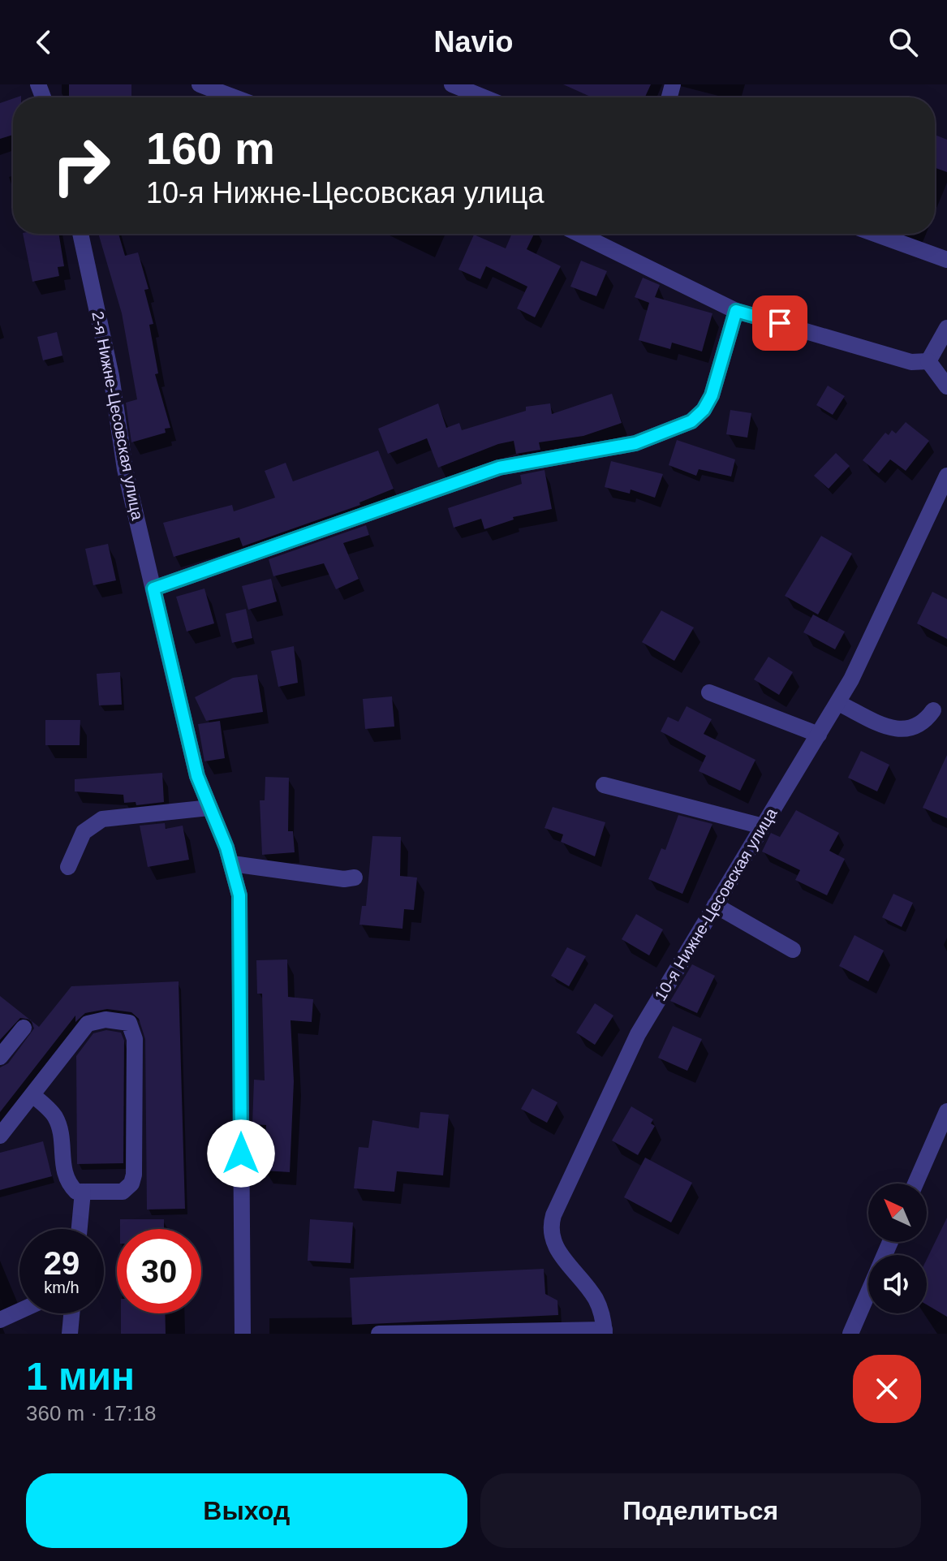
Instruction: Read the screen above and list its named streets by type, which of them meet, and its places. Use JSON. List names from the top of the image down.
{
  "streets": {
    "street": ["2-я Нижне-Цесовская улица", "10-я Нижне-Цесовская улица"]
  },
  "north": "top left",
  "page": {
    "header": "Navio",
    "turn": ["160 m", "10-я Нижне-Цесовская улица"],
    "speed": "29 km/h",
    "limit": "30",
    "heading": ["1 мин", "360 m · 17:18"],
    "buttons": ["Выход", "Поделиться"]
  }
}
